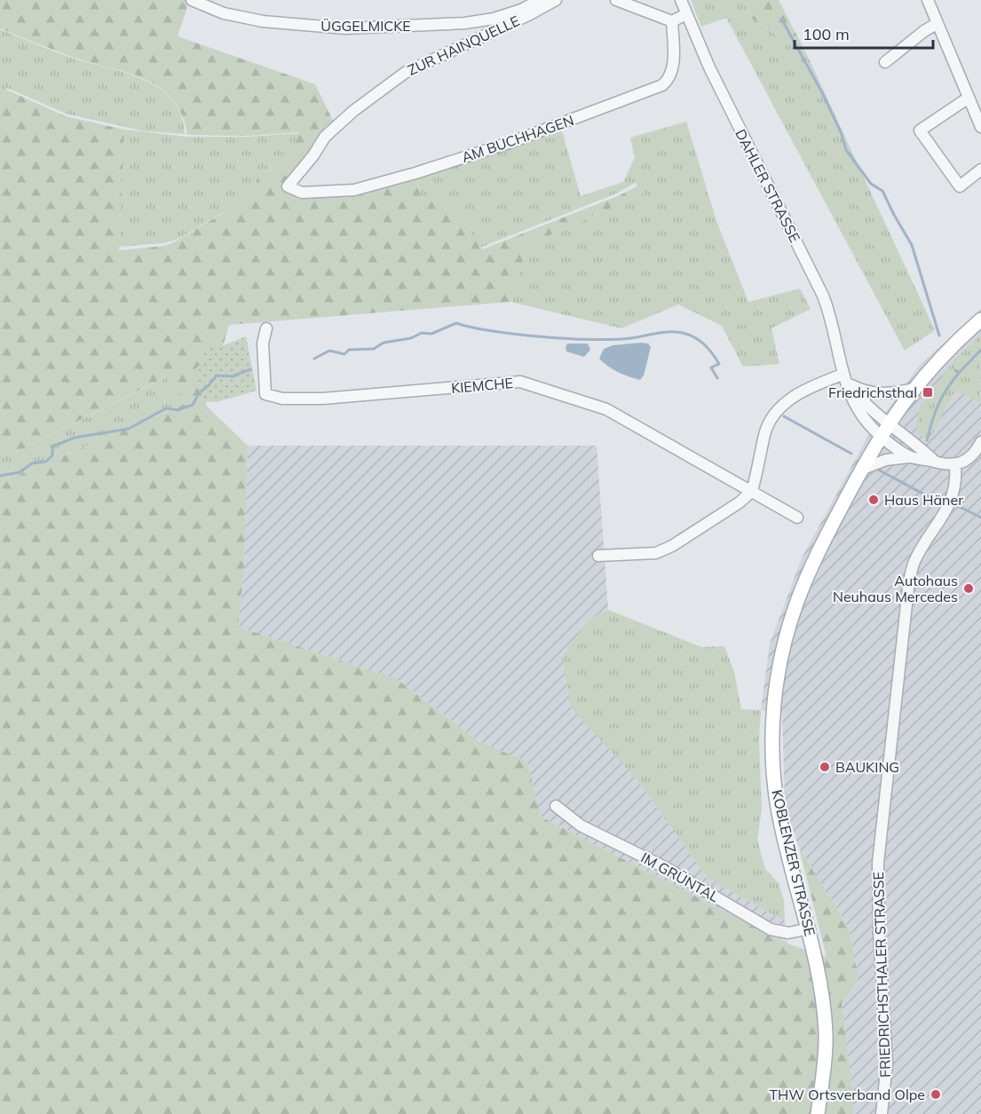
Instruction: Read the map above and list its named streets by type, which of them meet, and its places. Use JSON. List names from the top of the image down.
{
  "streets": {
    "main road": ["KOBLENZER STRASSE"],
    "street": [
      "ÜGGELMICKE",
      "ZUR HAINQUELLE",
      "AM BUCHHAGEN",
      "DAHLER STRASSE",
      "KIEMCHE",
      "IM GRÜNTAL",
      "FRIEDRICHSTHALER STRASSE"
    ]
  },
  "crossings": [
    ["ZUR HAINQUELLE", "AM BUCHHAGEN"],
    ["DAHLER STRASSE", "KOBLENZER STRASSE"],
    ["KOBLENZER STRASSE", "IM GRÜNTAL"]
  ],
  "places": {
    "transit": ["Friedrichsthal"],
    "other": [
      "Haus Häner",
      "Autohaus Neuhaus Mercedes",
      "BAUKING",
      "THW Ortsverband Olpe"
    ]
  },
  "scale_bar": "100 m"
}
